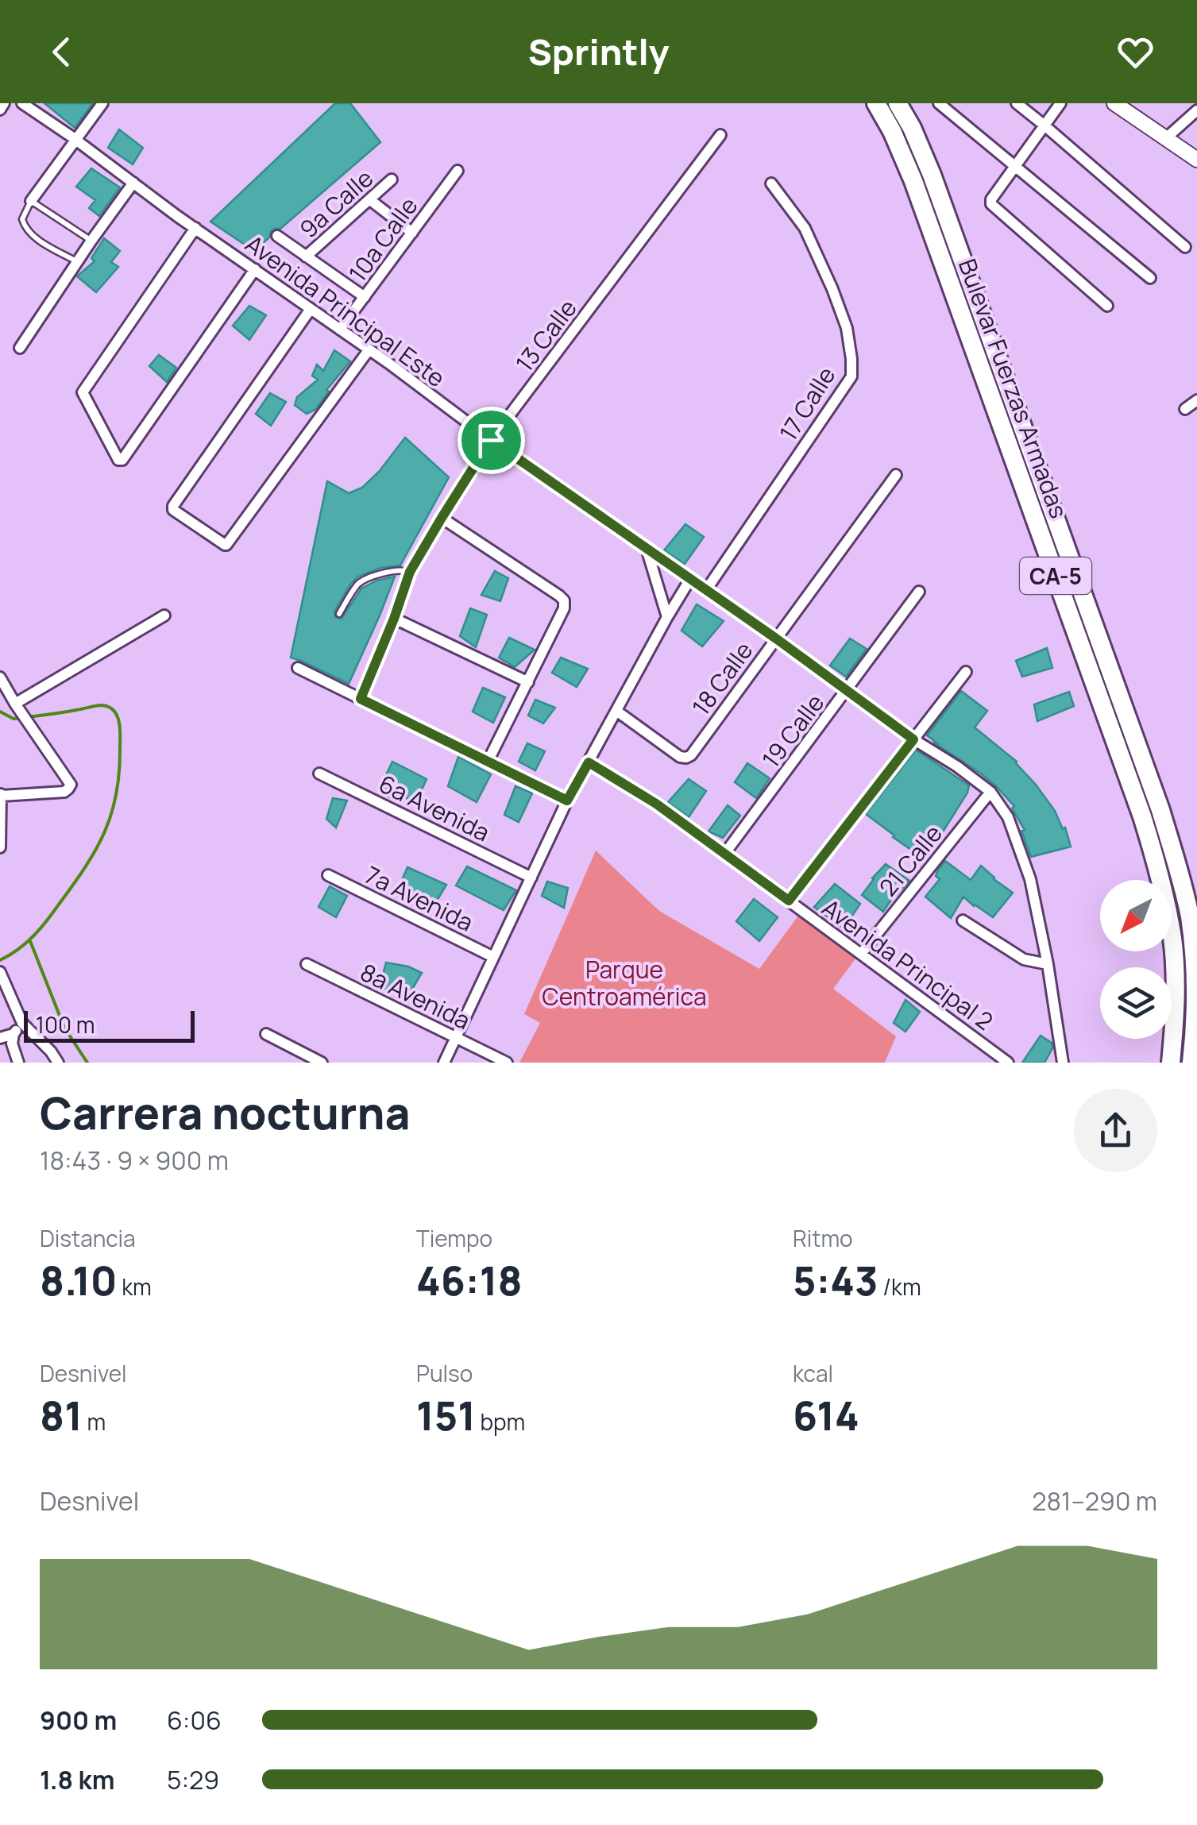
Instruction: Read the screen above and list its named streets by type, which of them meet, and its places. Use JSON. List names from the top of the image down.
{
  "streets": {
    "highway": ["Bulevar Fuerzas Armadas", "CA-5"],
    "street": [
      "9a Calle",
      "10a Calle",
      "Avenida Principal Este",
      "13 Calle",
      "17 Calle",
      "18 Calle",
      "19 Calle",
      "6a Avenida",
      "21 Calle",
      "7a Avenida",
      "Avenida Principal 2",
      "8a Avenida"
    ]
  },
  "crossings": [
    ["10a Calle", "Avenida Principal Este"],
    ["Avenida Principal Este", "13 Calle"],
    ["Avenida Principal Este", "17 Calle"],
    ["Avenida Principal Este", "18 Calle"],
    ["Avenida Principal Este", "19 Calle"],
    ["Avenida Principal Este", "21 Calle"],
    ["19 Calle", "Avenida Principal 2"],
    ["21 Calle", "Avenida Principal 2"]
  ],
  "parks": ["Parque Centroamérica"],
  "scale_bar": "100 m",
  "north": "bottom left",
  "page": {
    "header": "Sprintly",
    "scale": "100 m",
    "heading": ["Carrera nocturna", "18:43 · 9 × 900 m"],
    "stats": [
      ["Distancia", "8.10 km"],
      ["Tiempo", "46:18"],
      ["Ritmo", "5:43 /km"],
      ["Desnivel", "81 m"],
      ["Pulso", "151 bpm"],
      ["kcal", "614"]
    ],
    "chart": ["Desnivel", "281–290 m"],
    "list": [
      {
        "name": "900 m",
        "note": "6:06"
      },
      {
        "name": "1.8 km",
        "note": "5:29"
      }
    ]
  }
}
